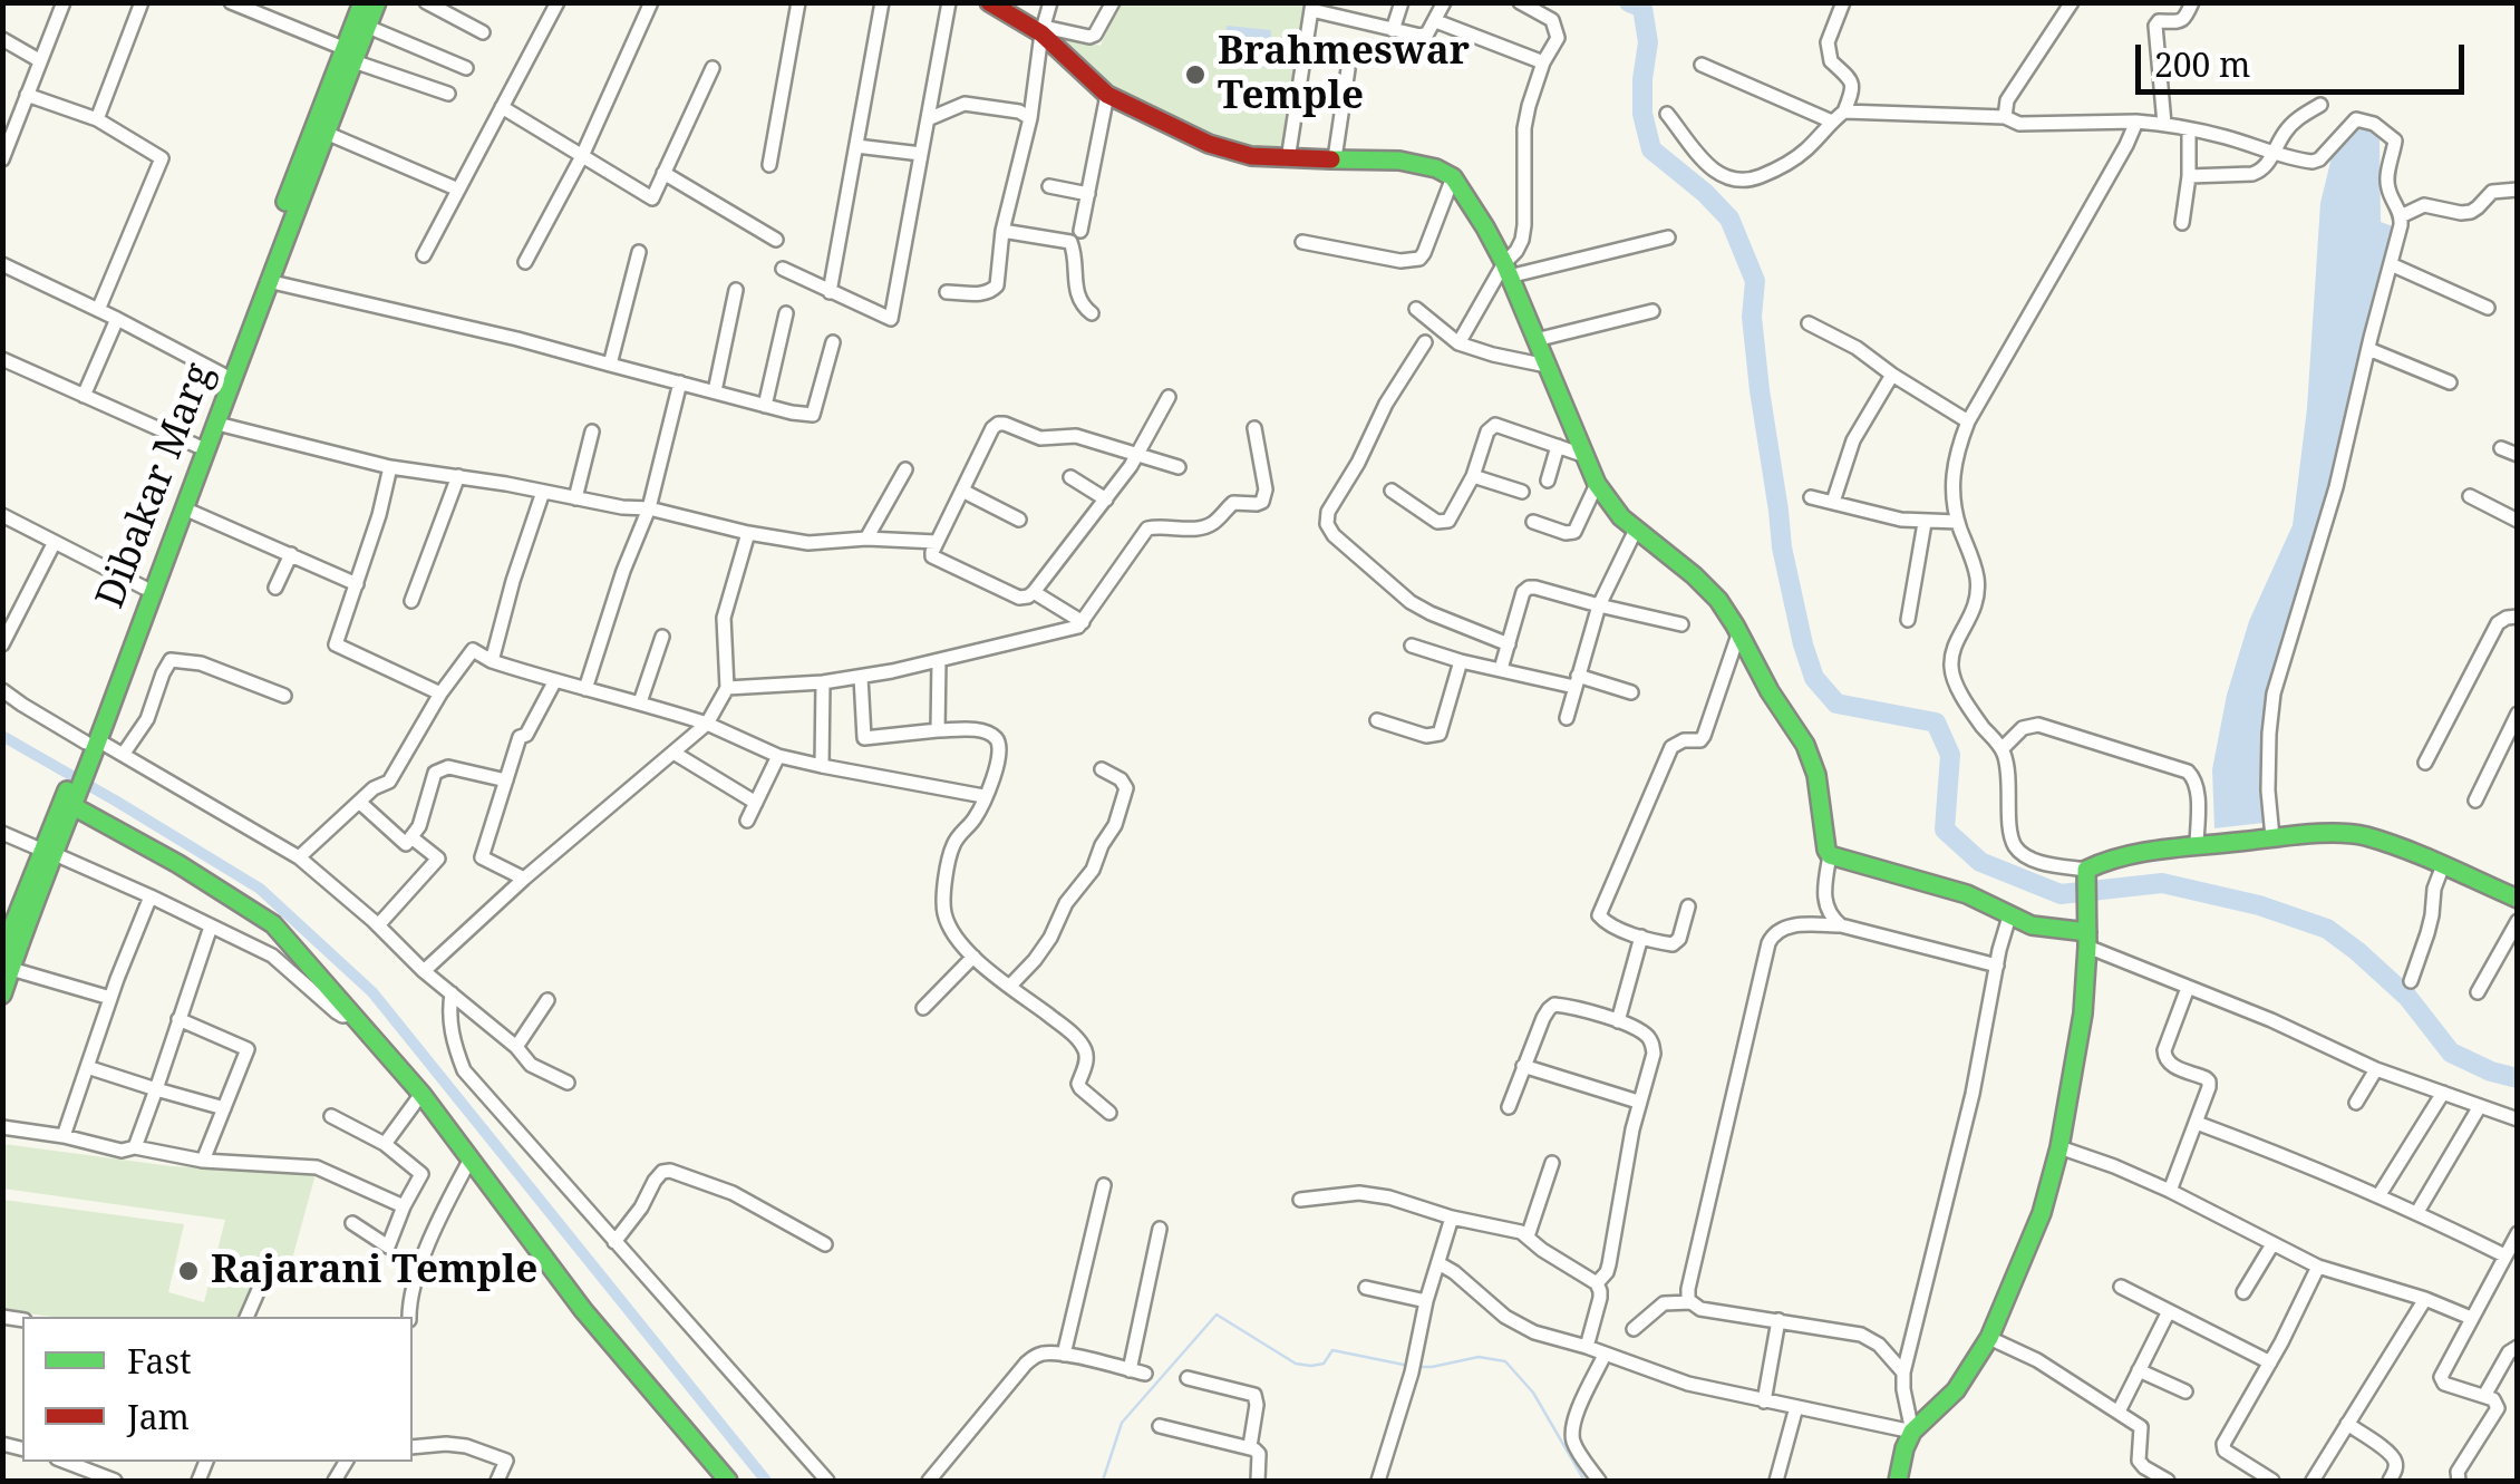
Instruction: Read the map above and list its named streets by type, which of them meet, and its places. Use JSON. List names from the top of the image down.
{
  "streets": {
    "street": ["Dibakar Marg"]
  },
  "places": ["Brahmeswar Temple", "Rajarani Temple"],
  "legend": ["Fast", "Jam"],
  "scale_bar": "200 m"
}
